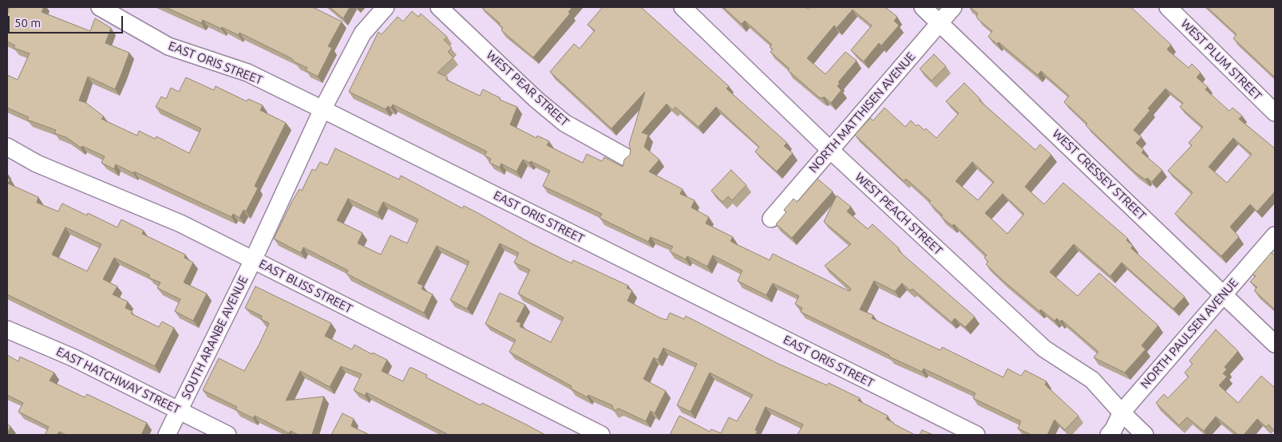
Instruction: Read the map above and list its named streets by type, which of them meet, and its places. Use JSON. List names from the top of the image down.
{
  "streets": {
    "street": [
      "WEST PLUM STREET",
      "EAST ORIS STREET",
      "WEST PEAR STREET",
      "NORTH MATTHISEN AVENUE",
      "WEST CRESSEY STREET",
      "WEST PEACH STREET",
      "EAST BLISS STREET",
      "NORTH PAULSEN AVENUE",
      "SOUTH ARANBE AVENUE",
      "EAST HATCHWAY STREET"
    ]
  },
  "crossings": [
    ["EAST ORIS STREET", "SOUTH ARANBE AVENUE"],
    ["NORTH MATTHISEN AVENUE", "WEST CRESSEY STREET"],
    ["NORTH MATTHISEN AVENUE", "WEST PEACH STREET"],
    ["WEST CRESSEY STREET", "NORTH PAULSEN AVENUE"],
    ["WEST PEACH STREET", "NORTH PAULSEN AVENUE"],
    ["EAST BLISS STREET", "SOUTH ARANBE AVENUE"],
    ["SOUTH ARANBE AVENUE", "EAST HATCHWAY STREET"]
  ],
  "scale_bar": "50 m"
}
